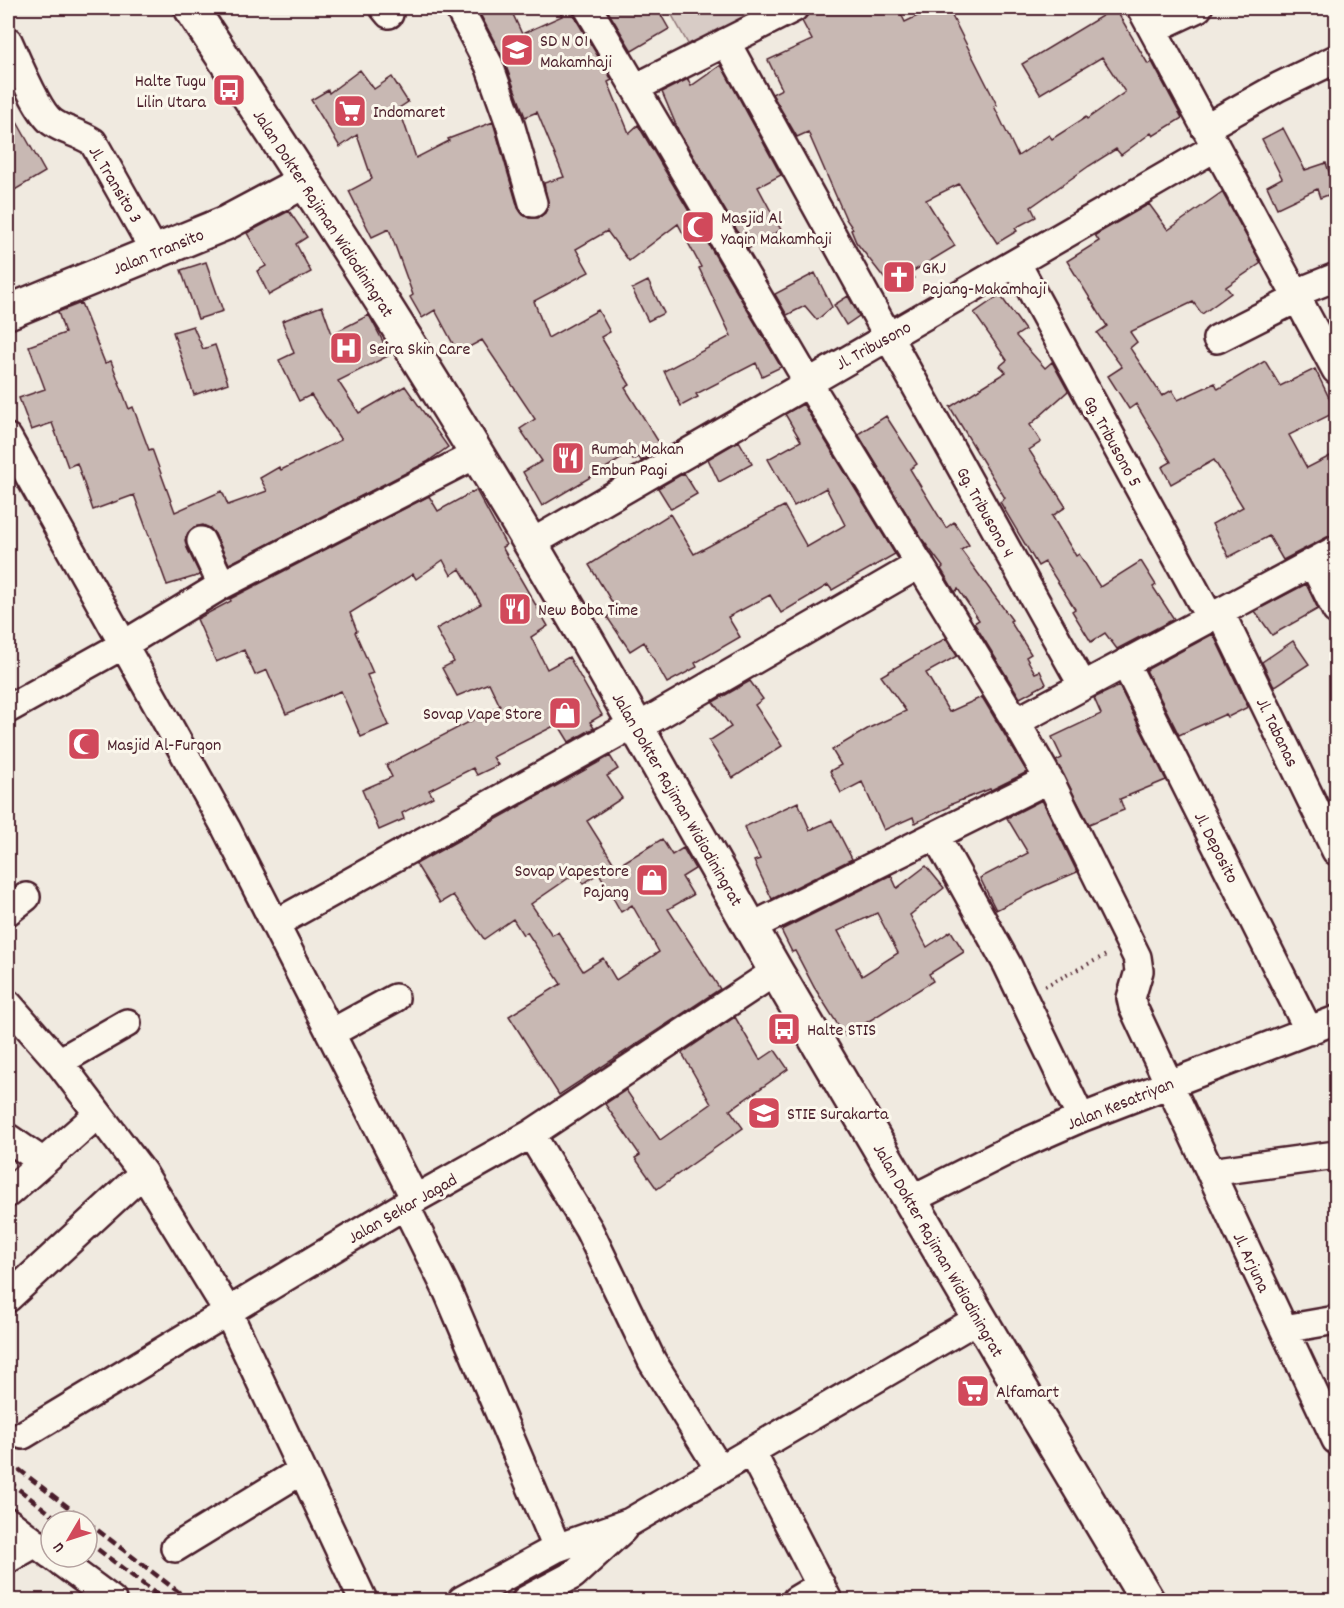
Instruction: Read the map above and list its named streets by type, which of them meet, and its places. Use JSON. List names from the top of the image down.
{
  "streets": {
    "main road": ["Jalan Dokter Rajiman Widiodiningrat", "Jalan Transito"],
    "street": [
      "Jl. Transito 3",
      "Jl. Tribusono",
      "Gg. Tribusono 5",
      "Gg. Tribusono 4",
      "Jl. Tabanas",
      "Jl. Deposito",
      "Jalan Kesatriyan",
      "Jalan Sekar Jagad",
      "Jl. Arjuna"
    ]
  },
  "crossings": [
    ["Jl. Transito 3", "Jalan Transito"],
    ["Jalan Dokter Rajiman Widiodiningrat", "Jalan Transito"],
    ["Jalan Dokter Rajiman Widiodiningrat", "Jl. Tribusono"],
    ["Jalan Dokter Rajiman Widiodiningrat", "Jalan Kesatriyan"],
    ["Jalan Dokter Rajiman Widiodiningrat", "Jalan Sekar Jagad"],
    ["Jl. Tribusono", "Gg. Tribusono 5"],
    ["Jl. Tribusono", "Gg. Tribusono 4"],
    ["Jl. Tribusono", "Jl. Arjuna"],
    ["Gg. Tribusono 5", "Jl. Tabanas"],
    ["Jl. Deposito", "Jalan Kesatriyan"],
    ["Jalan Kesatriyan", "Jl. Arjuna"]
  ],
  "places": {
    "school or university": ["SD N 01 Makamhaji", "STIE Surakarta"],
    "bus stop": ["Halte Tugu Lilin Utara", "Halte STIS"],
    "supermarket": ["Indomaret", "Alfamart"],
    "mosque": ["Masjid Al Yaqin Makamhaji", "Masjid Al-Furqon"],
    "church": ["GKJ Pajang-Makamhaji"],
    "hospital": ["Seira Skin Care"],
    "restaurant": ["Rumah Makan Embun Pagi", "New Boba Time"],
    "shop": ["Sovap Vape Store", "Sovap Vapestore Pajang"]
  },
  "north": "bottom left"
}
